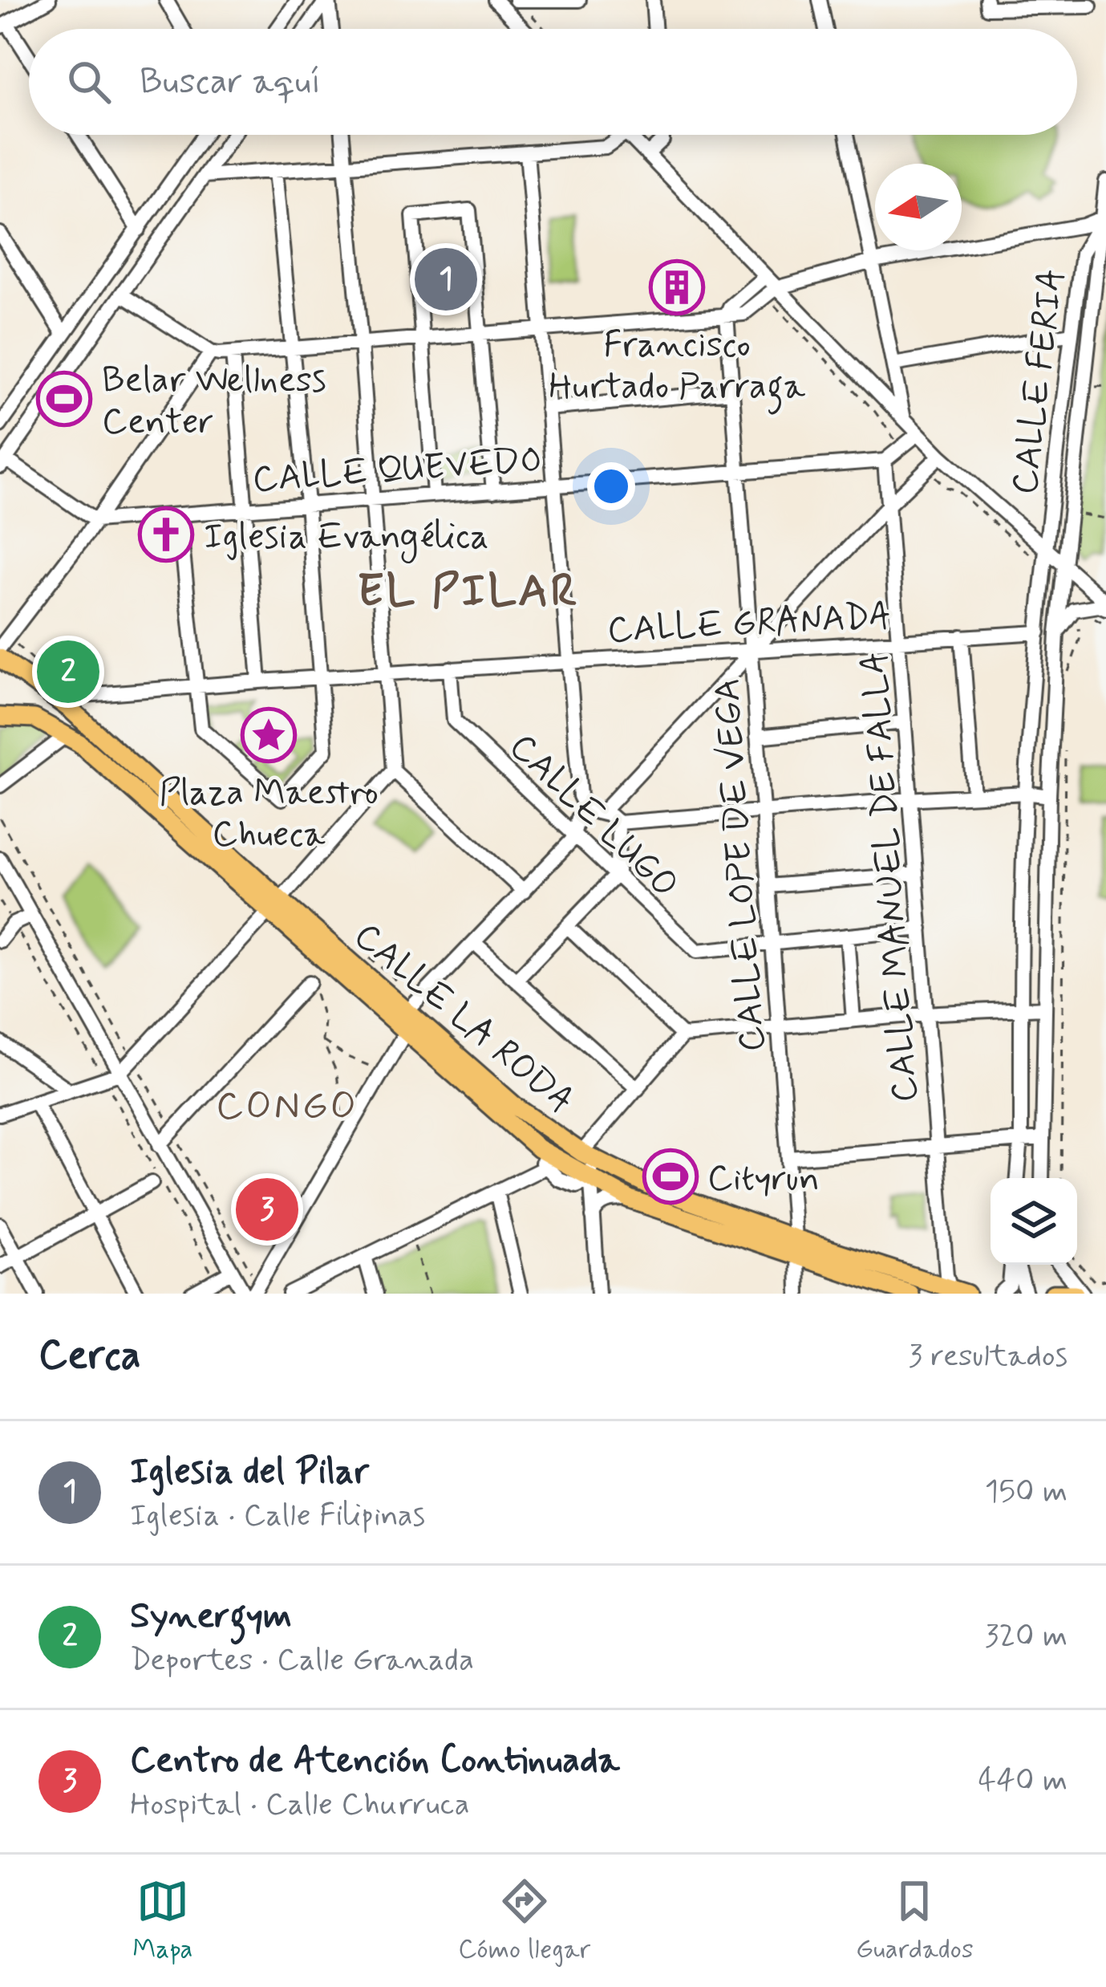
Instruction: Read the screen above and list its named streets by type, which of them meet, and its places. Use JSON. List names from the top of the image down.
{
  "streets": {
    "main road": ["CALLE LA RODA"],
    "street": [
      "CALLE FERIA",
      "CALLE QUEVEDO",
      "CALLE GRANADA",
      "CALLE LUGO",
      "CALLE LOPE DE VEGA",
      "CALLE MANUEL DE FALLA"
    ]
  },
  "crossings": [
    ["CALLE FERIA", "CALLE GRANADA"],
    ["CALLE QUEVEDO", "CALLE LOPE DE VEGA"],
    ["CALLE QUEVEDO", "CALLE MANUEL DE FALLA"],
    ["CALLE GRANADA", "CALLE LUGO"],
    ["CALLE GRANADA", "CALLE LOPE DE VEGA"],
    ["CALLE GRANADA", "CALLE MANUEL DE FALLA"],
    ["CALLE GRANADA", "CALLE LA RODA"],
    ["CALLE LUGO", "CALLE LOPE DE VEGA"],
    ["CALLE LUGO", "CALLE MANUEL DE FALLA"],
    ["CALLE LOPE DE VEGA", "CALLE LA RODA"],
    ["CALLE MANUEL DE FALLA", "CALLE LA RODA"]
  ],
  "districts": ["EL PILAR", "CONGO"],
  "places": {
    "building": ["Francisco Hurtado Parraga"],
    "sports": ["Belar Wellness Center", "Cityrun"],
    "church": ["Iglesia Evangélica"],
    "place": ["Plaza Maestro Chueca"]
  },
  "north": "left",
  "page": {
    "search": "Buscar aquí",
    "pins": ["1", "2", "3"],
    "heading": ["Cerca", "3 resultados"],
    "list": [
      {
        "mark": "1",
        "name": "Iglesia del Pilar",
        "note": "Iglesia · Calle Filipinas",
        "value": "150 m"
      },
      {
        "mark": "2",
        "name": "Synergym",
        "note": "Deportes · Calle Granada",
        "value": "320 m"
      },
      {
        "mark": "3",
        "name": "Centro de Atención Continuada",
        "note": "Hospital · Calle Churruca",
        "value": "440 m"
      }
    ],
    "nav": ["Mapa", "Cómo llegar", "Guardados"]
  }
}
